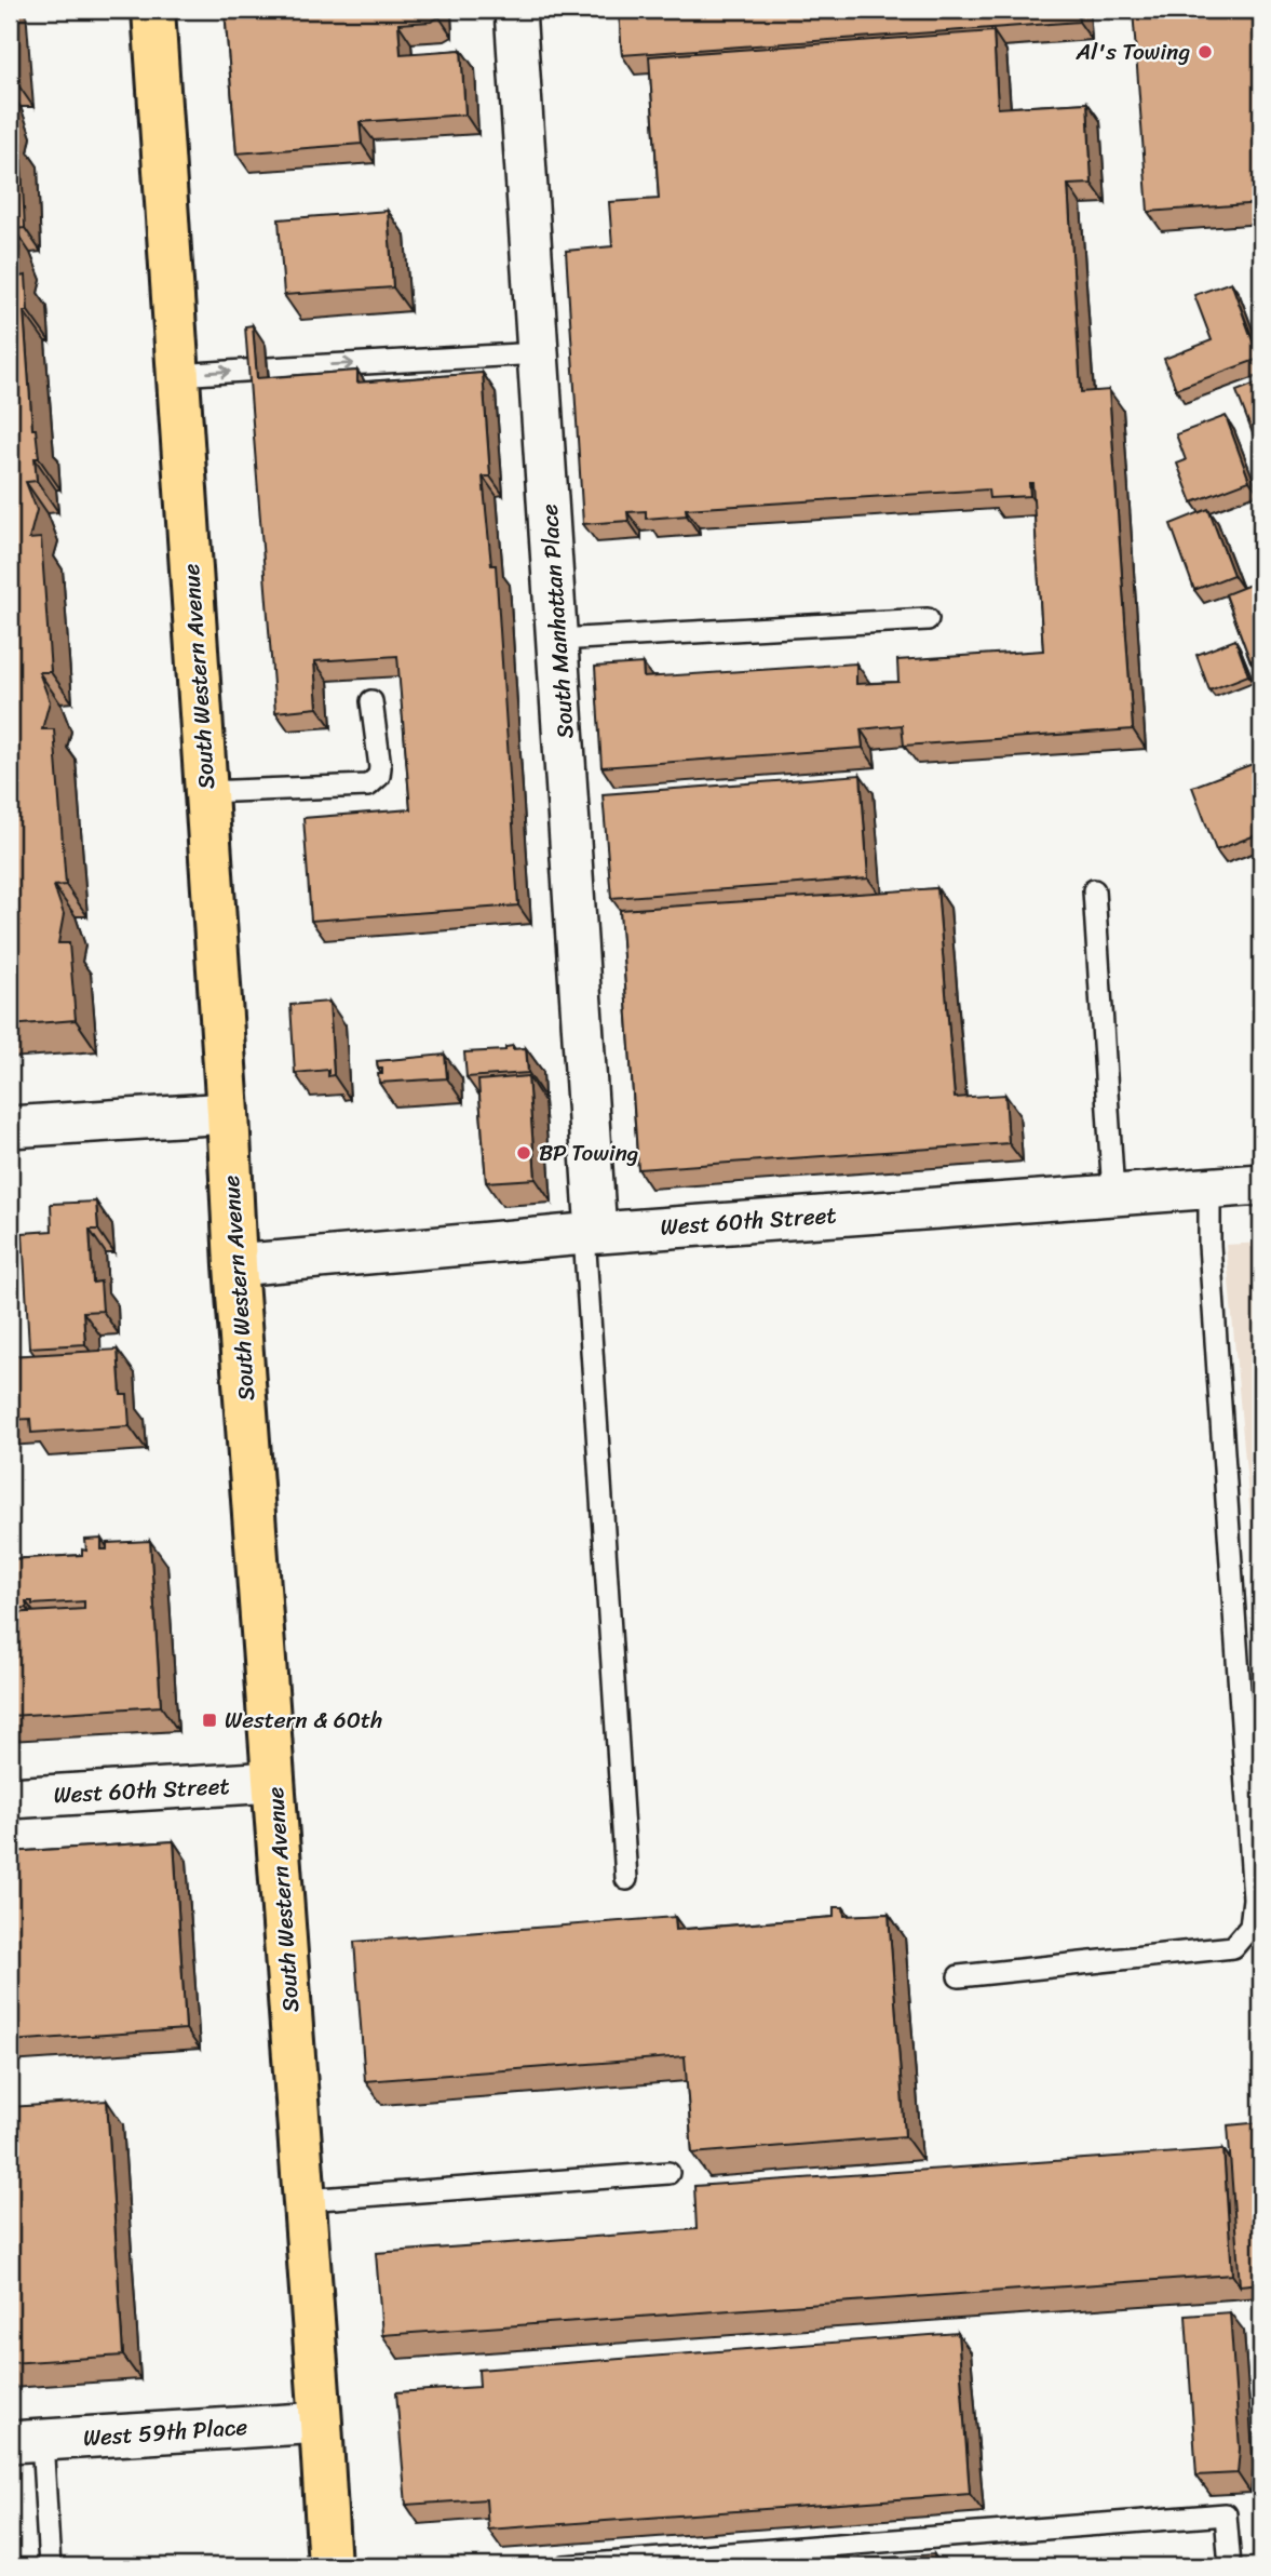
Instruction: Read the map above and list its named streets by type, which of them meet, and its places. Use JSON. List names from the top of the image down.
{
  "streets": {
    "main road": ["South Western Avenue"],
    "street": ["South Manhattan Place", "West 60th Street", "West 59th Place"]
  },
  "crossings": [
    ["South Manhattan Place", "West 60th Street"],
    ["South Western Avenue", "West 60th Street"],
    ["South Western Avenue", "West 59th Place"]
  ],
  "places": {
    "other": ["Al's Towing", "BP Towing"],
    "transit": ["Western & 60th"]
  }
}
